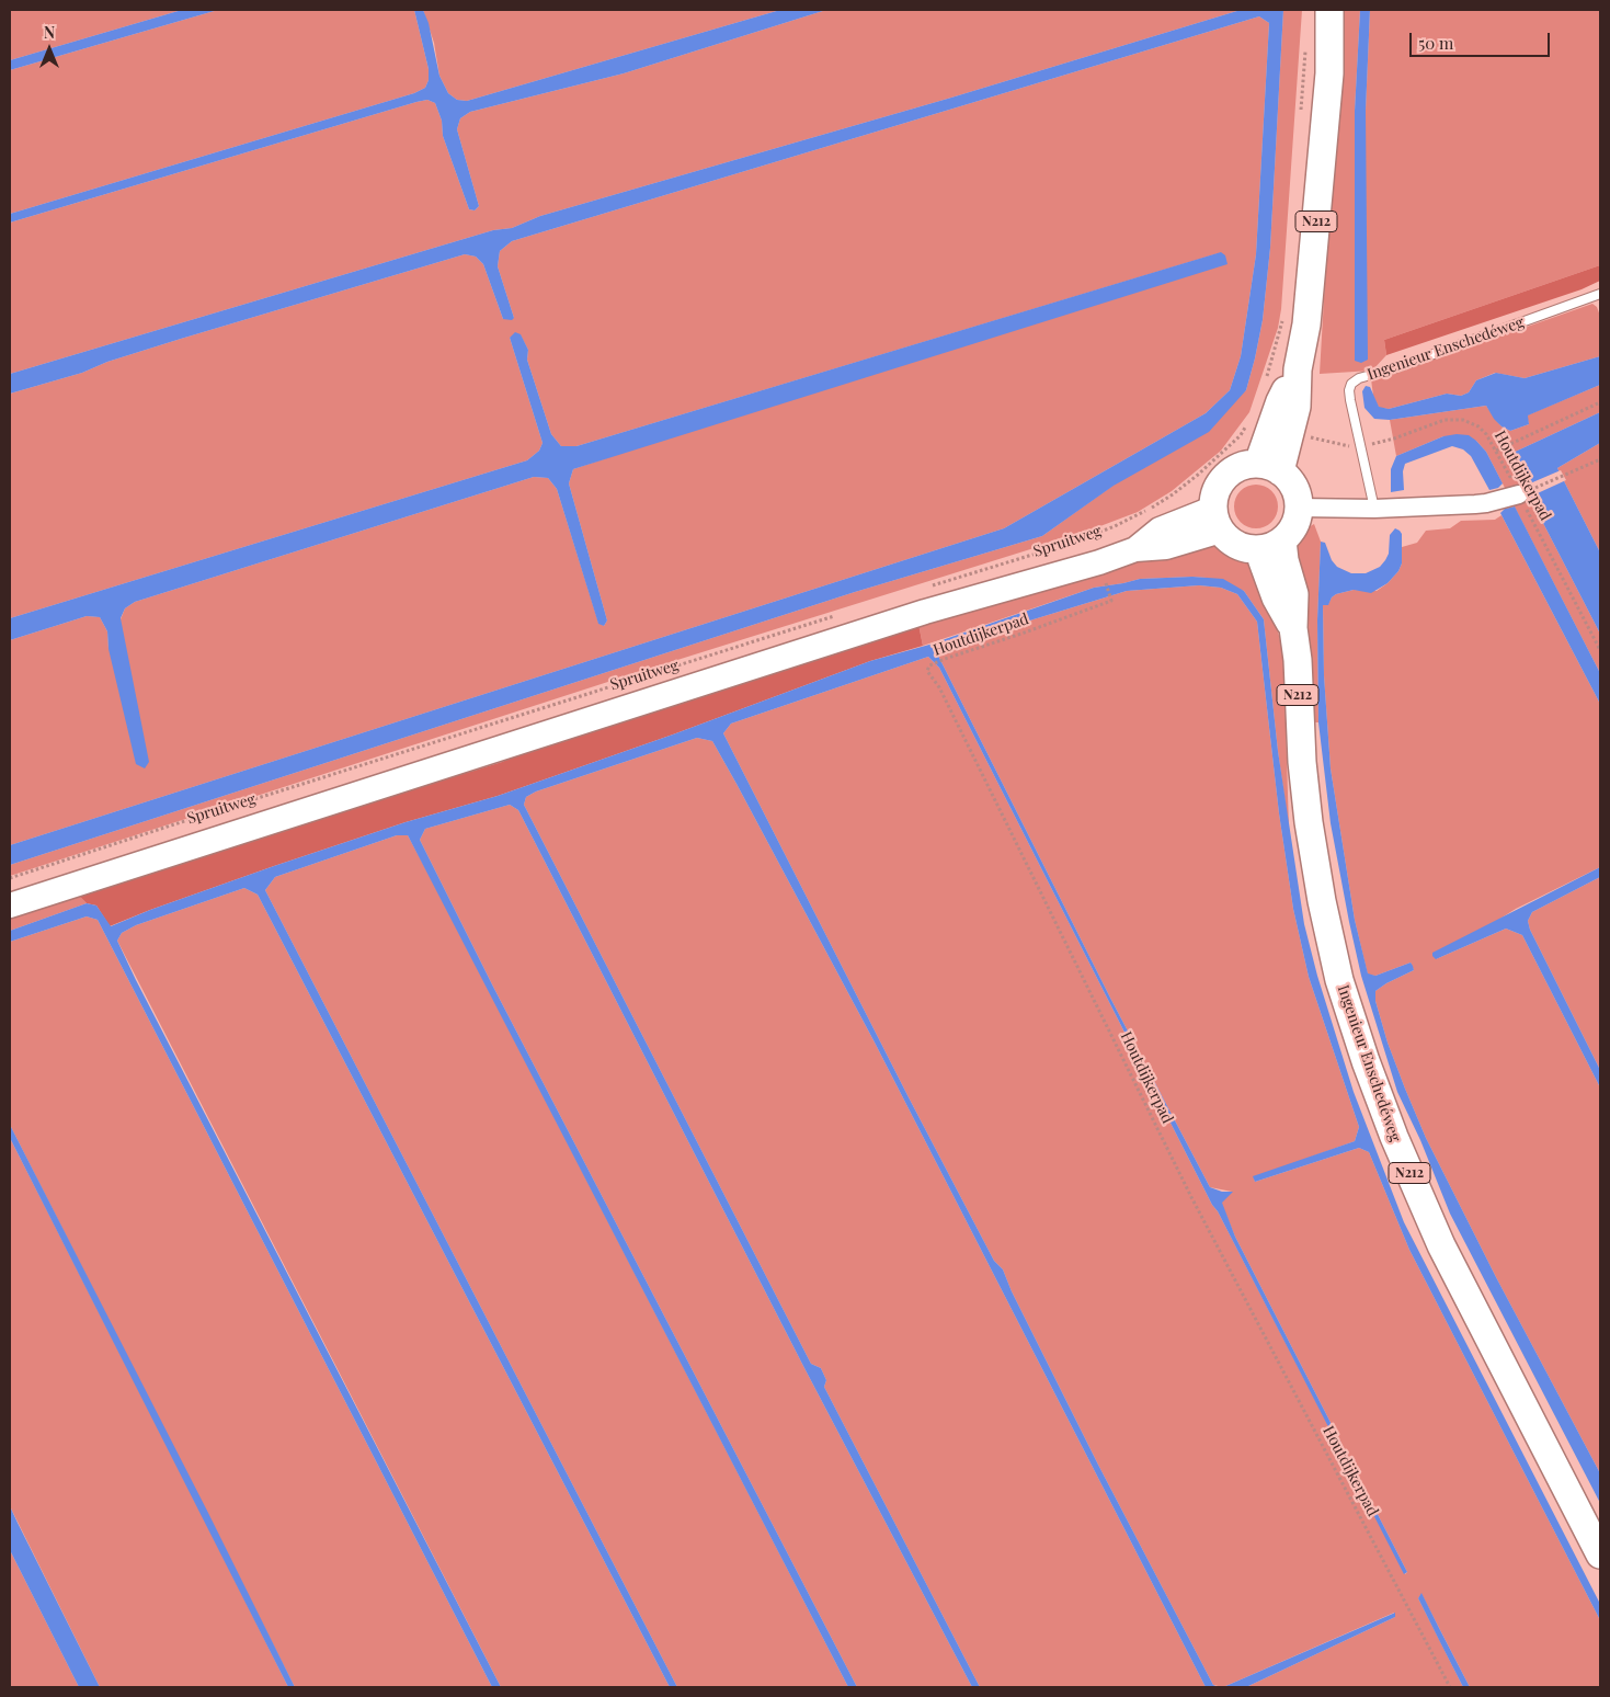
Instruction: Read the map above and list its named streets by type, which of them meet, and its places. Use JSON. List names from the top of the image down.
{
  "streets": {
    "main road": ["N212", "Ingenieur Enschedéweg", "Spruitweg"],
    "path": ["Houtdijkerpad"]
  },
  "crossings": [
    ["N212", "Ingenieur Enschedéweg"],
    ["N212", "Spruitweg"],
    ["Ingenieur Enschedéweg", "Houtdijkerpad"],
    ["Ingenieur Enschedéweg", "Spruitweg"]
  ],
  "scale_bar": "50 m",
  "north": "top"
}
